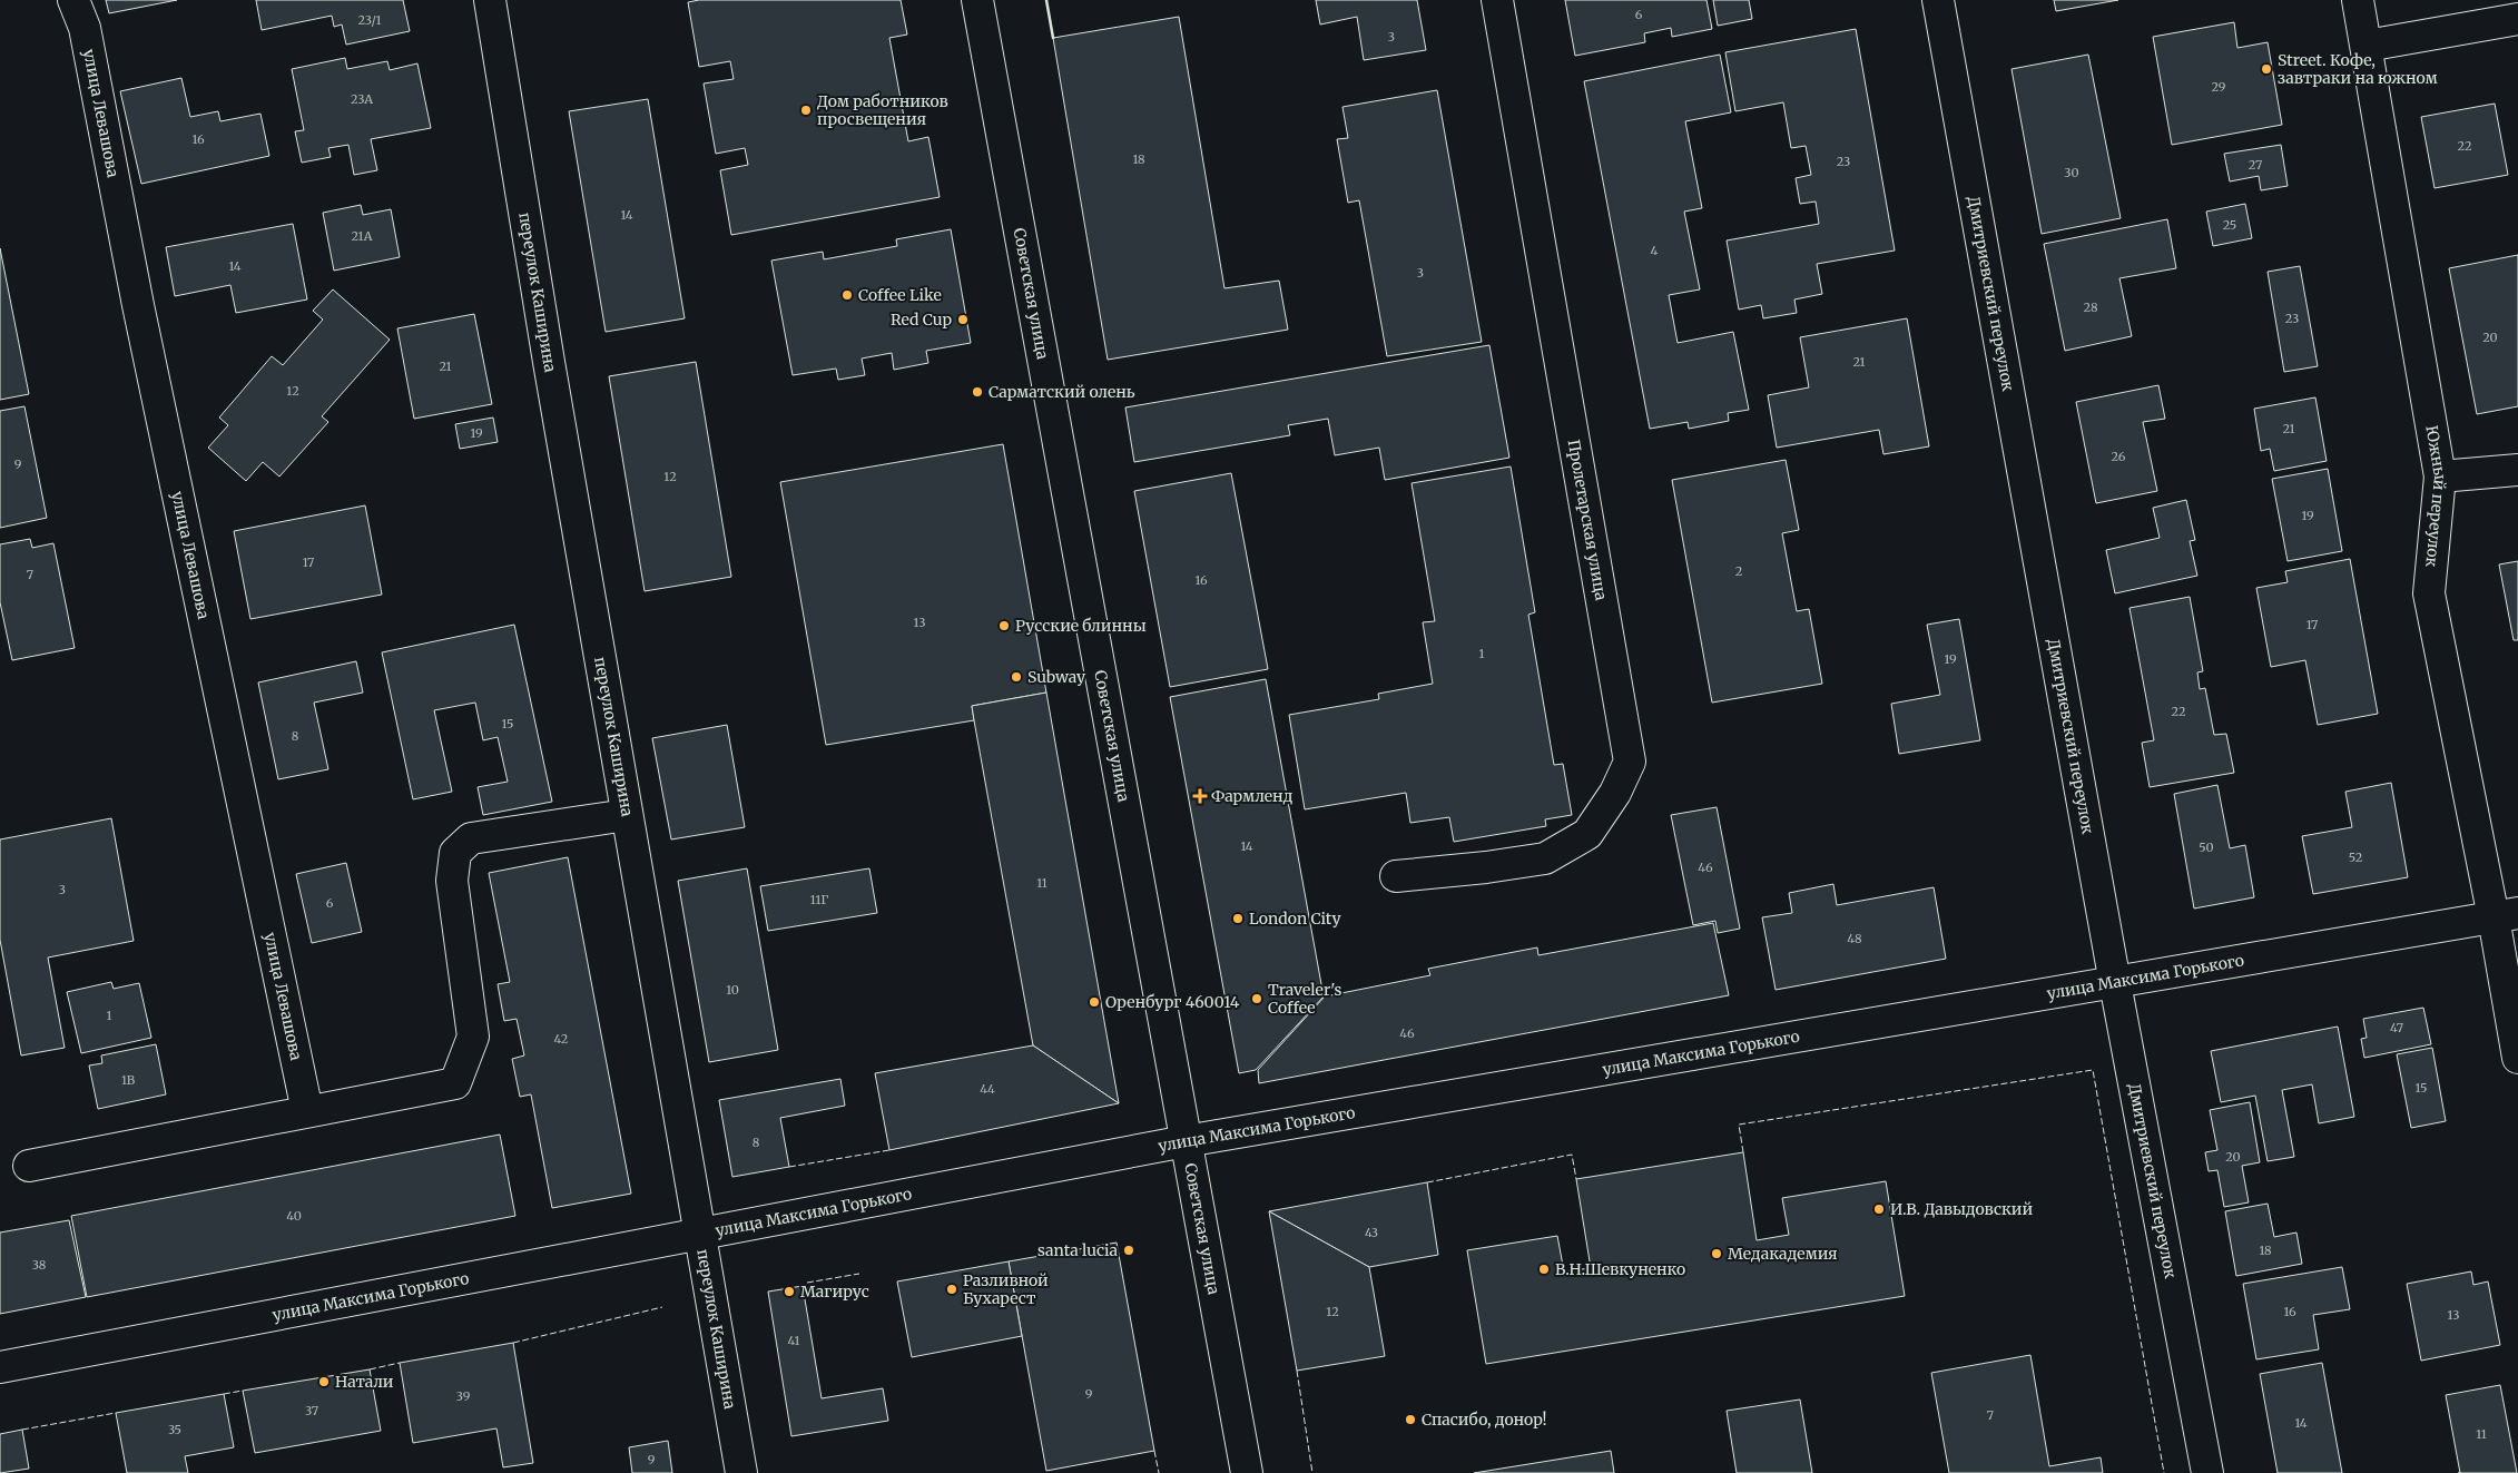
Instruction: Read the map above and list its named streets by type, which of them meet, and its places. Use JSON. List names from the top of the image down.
{
  "streets": {
    "street": [
      "улица Левашова",
      "переулок Каширина",
      "Советская улица",
      "Дмитриевский переулок",
      "Южный переулок",
      "Пролетарская улица",
      "улица Максима Горького"
    ]
  },
  "crossings": [
    ["переулок Каширина", "улица Максима Горького"],
    ["Советская улица", "улица Максима Горького"],
    ["Дмитриевский переулок", "улица Максима Горького"],
    ["Южный переулок", "улица Максима Горького"]
  ],
  "places": {
    "other": [
      "Street. Кофе, завтраки на южном",
      "Дом работников просвещения",
      "Coffee Like",
      "Red Cup",
      "Сарматский олень",
      "Русские блинны",
      "Subway",
      "London City",
      "Traveler's Coffee",
      "Оренбург 460014",
      "И.В. Давыдовский",
      "santa lucia",
      "Медакадемия",
      "В.Н.Шевкуненко",
      "Разливной Бухарест",
      "Магирус",
      "Натали",
      "Спасибо, донор!"
    ],
    "health": ["Фармленд"]
  },
  "house_numbers": [
    "6",
    "23/1",
    "3",
    "29",
    "23А",
    "16",
    "22",
    "18",
    "23",
    "27",
    "30",
    "14",
    "25",
    "21А",
    "4",
    "14",
    "3",
    "28",
    "23",
    "20",
    "21",
    "21",
    "12",
    "21",
    "19",
    "26",
    "9",
    "12",
    "19",
    "17",
    "2",
    "7",
    "16",
    "13",
    "17",
    "1",
    "19",
    "22",
    "15",
    "8",
    "14",
    "50",
    "52",
    "46",
    "11",
    "3",
    "11Г",
    "6",
    "48",
    "10",
    "1",
    "47",
    "46",
    "42",
    "1В",
    "15",
    "44",
    "8",
    "20",
    "40",
    "43",
    "18",
    "38",
    "12",
    "16",
    "13",
    "41",
    "9",
    "39",
    "37",
    "7",
    "14",
    "35",
    "11",
    "9"
  ]
}
